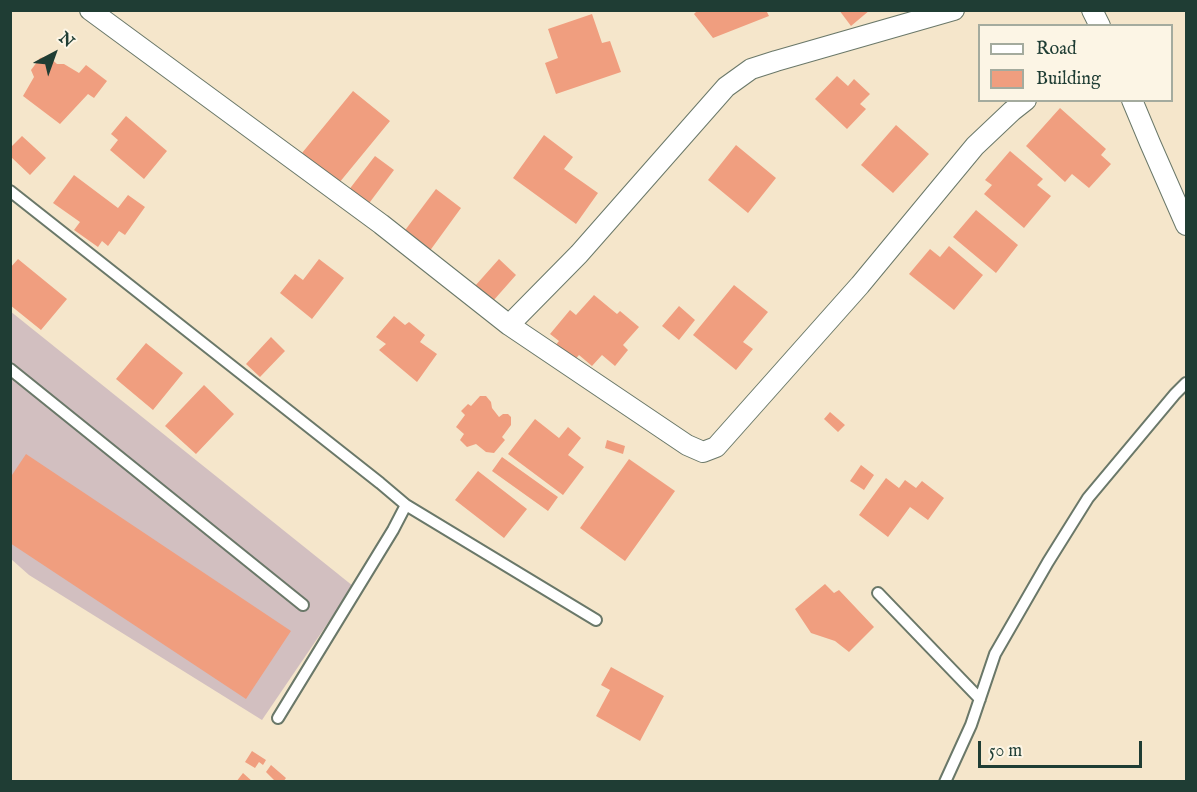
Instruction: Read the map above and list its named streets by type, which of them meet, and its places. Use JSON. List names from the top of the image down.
{
  "legend": ["Road", "Building"],
  "scale_bar": "50 m",
  "north": "top right"
}
